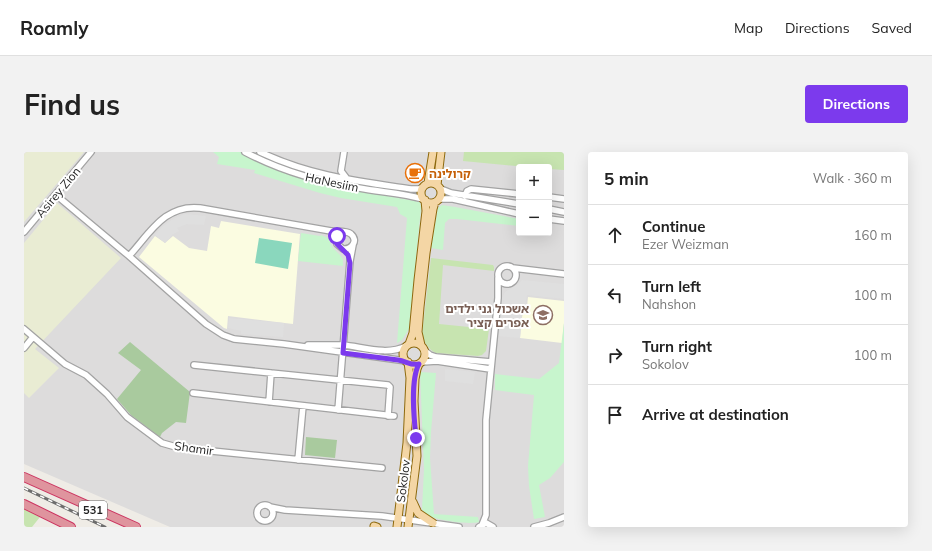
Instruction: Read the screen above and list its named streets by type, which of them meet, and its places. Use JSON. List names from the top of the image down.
{
  "streets": {
    "highway": ["531"],
    "main road": ["Sokolov"],
    "street": ["HaNesiim", "Asirey Zion", "Shamir"]
  },
  "places": {
    "cafe": ["קרולינה"],
    "school or university": ["אשכול גני ילדים אפרים קציר"]
  },
  "page": {
    "header": "Roamly",
    "nav": ["Map", "Directions", "Saved"],
    "buttons": "Directions",
    "title": "Find us",
    "heading": ["5 min", "Walk · 360 m"],
    "map_buttons": ["+", "−"],
    "list": [
      ["Continue", "Ezer Weizman", "160 m"],
      ["Turn left", "Nahshon", "100 m"],
      ["Turn right", "Sokolov", "100 m"],
      "Arrive at destination"
    ]
  }
}
